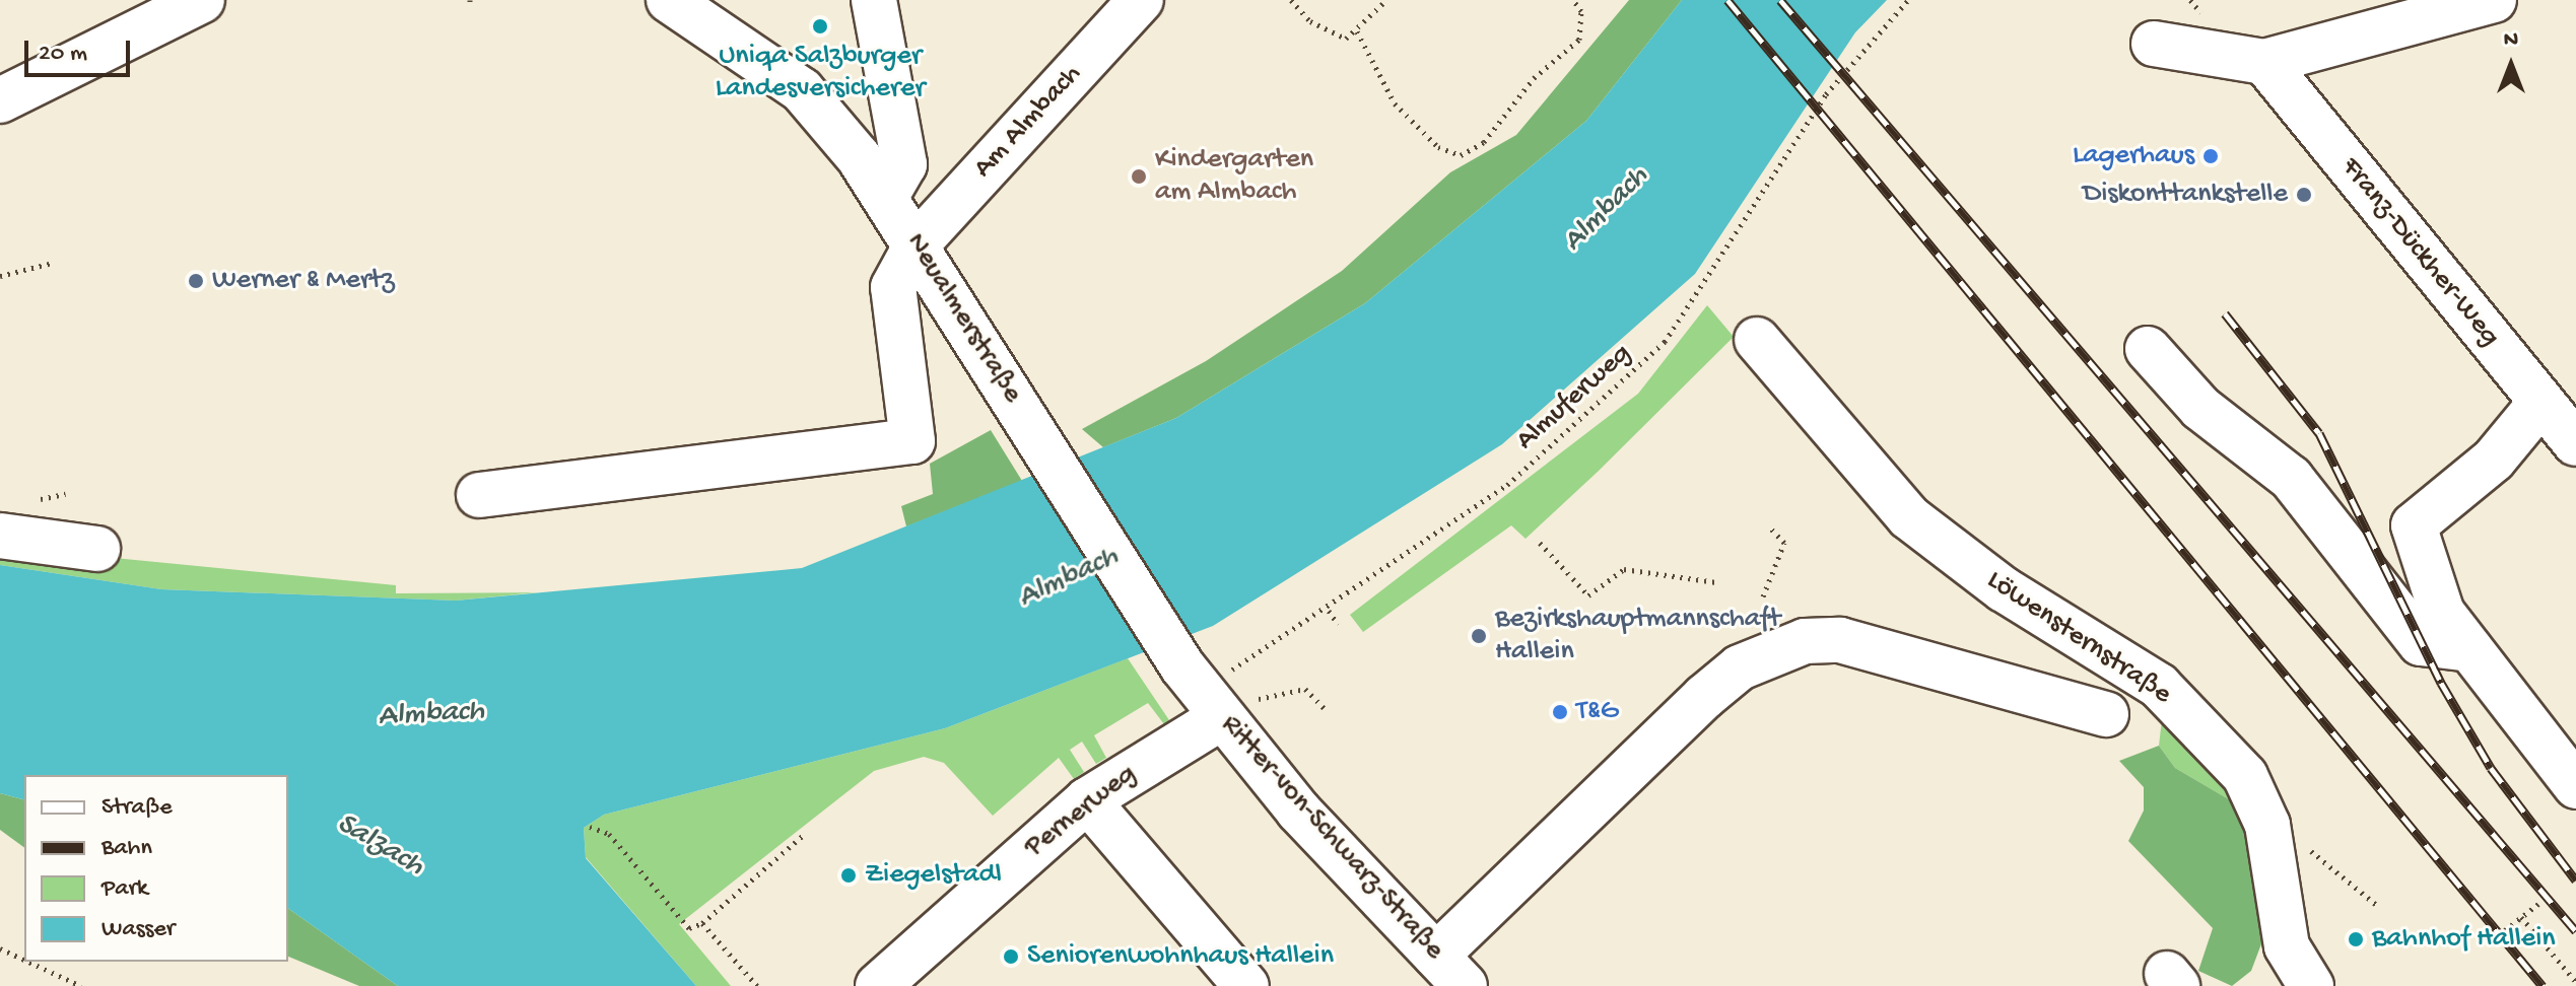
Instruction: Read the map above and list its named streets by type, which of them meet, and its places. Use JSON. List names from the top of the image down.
{
  "streets": {
    "street": [
      "Am Almbach",
      "Franz-Dückher-Weg",
      "Neualmerstraße",
      "Löwensternstraße",
      "Pernerweg",
      "Ritter-von-Schwarz-Straße"
    ],
    "path": ["Almuferweg"]
  },
  "crossings": [
    ["Am Almbach", "Neualmerstraße"],
    ["Neualmerstraße", "Almuferweg"],
    ["Neualmerstraße", "Pernerweg"],
    ["Neualmerstraße", "Ritter-von-Schwarz-Straße"],
    ["Almuferweg", "Pernerweg"],
    ["Almuferweg", "Ritter-von-Schwarz-Straße"],
    ["Löwensternstraße", "Ritter-von-Schwarz-Straße"],
    ["Pernerweg", "Ritter-von-Schwarz-Straße"]
  ],
  "water": ["Almbach", "Salzach"],
  "places": [
    "Uniqa Salzburger Landesversicherer",
    "Lagerhaus",
    "Kindergarten am Almbach",
    "Diskonttankstelle",
    "Werner & Mertz",
    "Bezirkshauptmannschaft Hallein",
    "T&G",
    "Ziegelstadl",
    "Bahnhof Hallein",
    "Seniorenwohnhaus Hallein"
  ],
  "legend": [
    "Straße",
    "Bahn",
    "Park",
    "Wasser"
  ],
  "scale_bar": "20 m",
  "north": "top"
}
